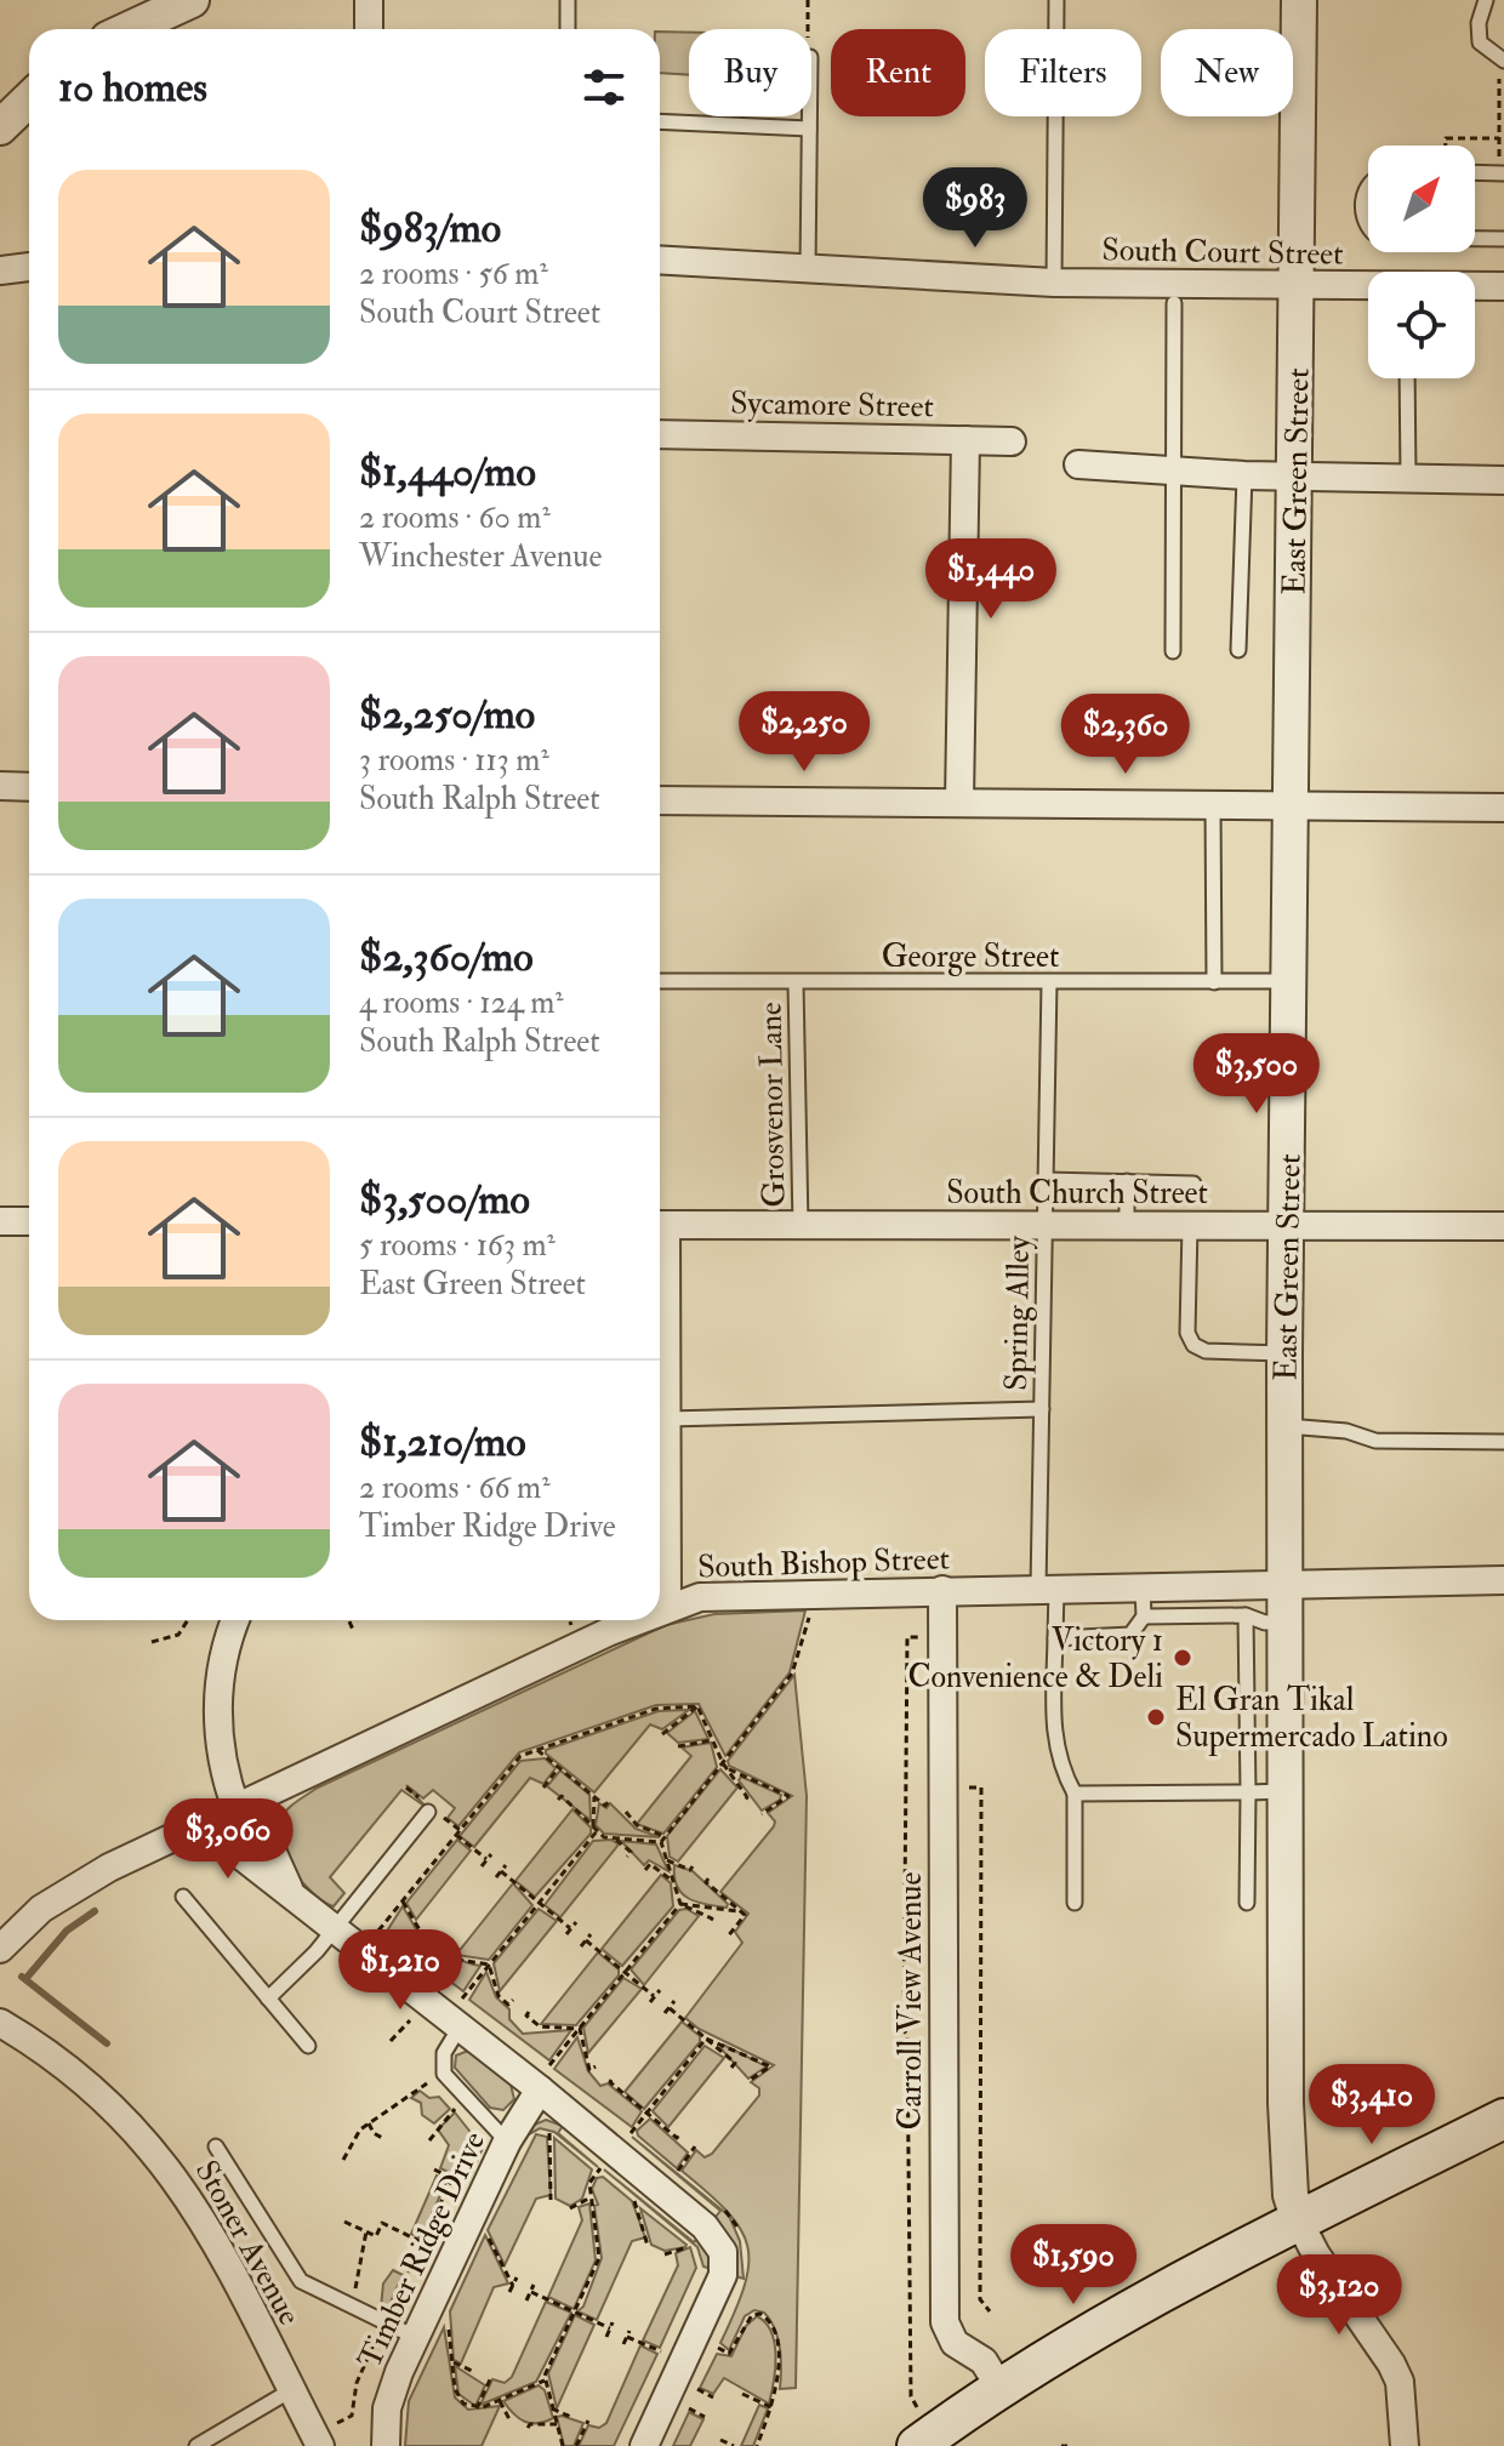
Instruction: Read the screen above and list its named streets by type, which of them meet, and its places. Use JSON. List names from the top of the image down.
{
  "streets": {
    "street": [
      "South Court Street",
      "Sycamore Street",
      "East Green Street",
      "South Church Street",
      "South Bishop Street",
      "Carroll View Avenue",
      "Stoner Avenue",
      "Timber Ridge Drive"
    ],
    "lane": ["George Street", "Grosvenor Lane", "Spring Alley"]
  },
  "crossings": [
    ["South Court Street", "East Green Street"],
    ["East Green Street", "George Street"],
    ["East Green Street", "South Church Street"],
    ["East Green Street", "South Bishop Street"],
    ["George Street", "Grosvenor Lane"],
    ["George Street", "Spring Alley"],
    ["Grosvenor Lane", "South Church Street"],
    ["South Church Street", "Spring Alley"],
    ["Spring Alley", "South Bishop Street"],
    ["South Bishop Street", "Carroll View Avenue"]
  ],
  "places": ["Victory 1 Convenience & Deli", "El Gran Tikal Supermercado Latino"],
  "north": "top right",
  "page": {
    "chip": [
      "Buy",
      "Rent",
      "Filters",
      "New"
    ],
    "heading": "10 homes",
    "list": [
      {
        "name": "$983/mo",
        "note": "2 rooms · 56 m² · South Court Street"
      },
      {
        "name": "$1,440/mo",
        "note": "2 rooms · 60 m² · Winchester Avenue"
      },
      {
        "name": "$2,250/mo",
        "note": "3 rooms · 113 m² · South Ralph Street"
      },
      {
        "name": "$2,360/mo",
        "note": "4 rooms · 124 m² · South Ralph Street"
      },
      {
        "name": "$3,500/mo",
        "note": "5 rooms · 163 m² · East Green Street"
      },
      {
        "name": "$1,210/mo",
        "note": "2 rooms · 66 m² · Timber Ridge Drive"
      }
    ],
    "price": [
      "$983",
      "$1,440",
      "$2,250",
      "$2,360",
      "$3,500",
      "$3,060",
      "$1,210",
      "$3,410",
      "$1,590",
      "$3,120"
    ]
  }
}
